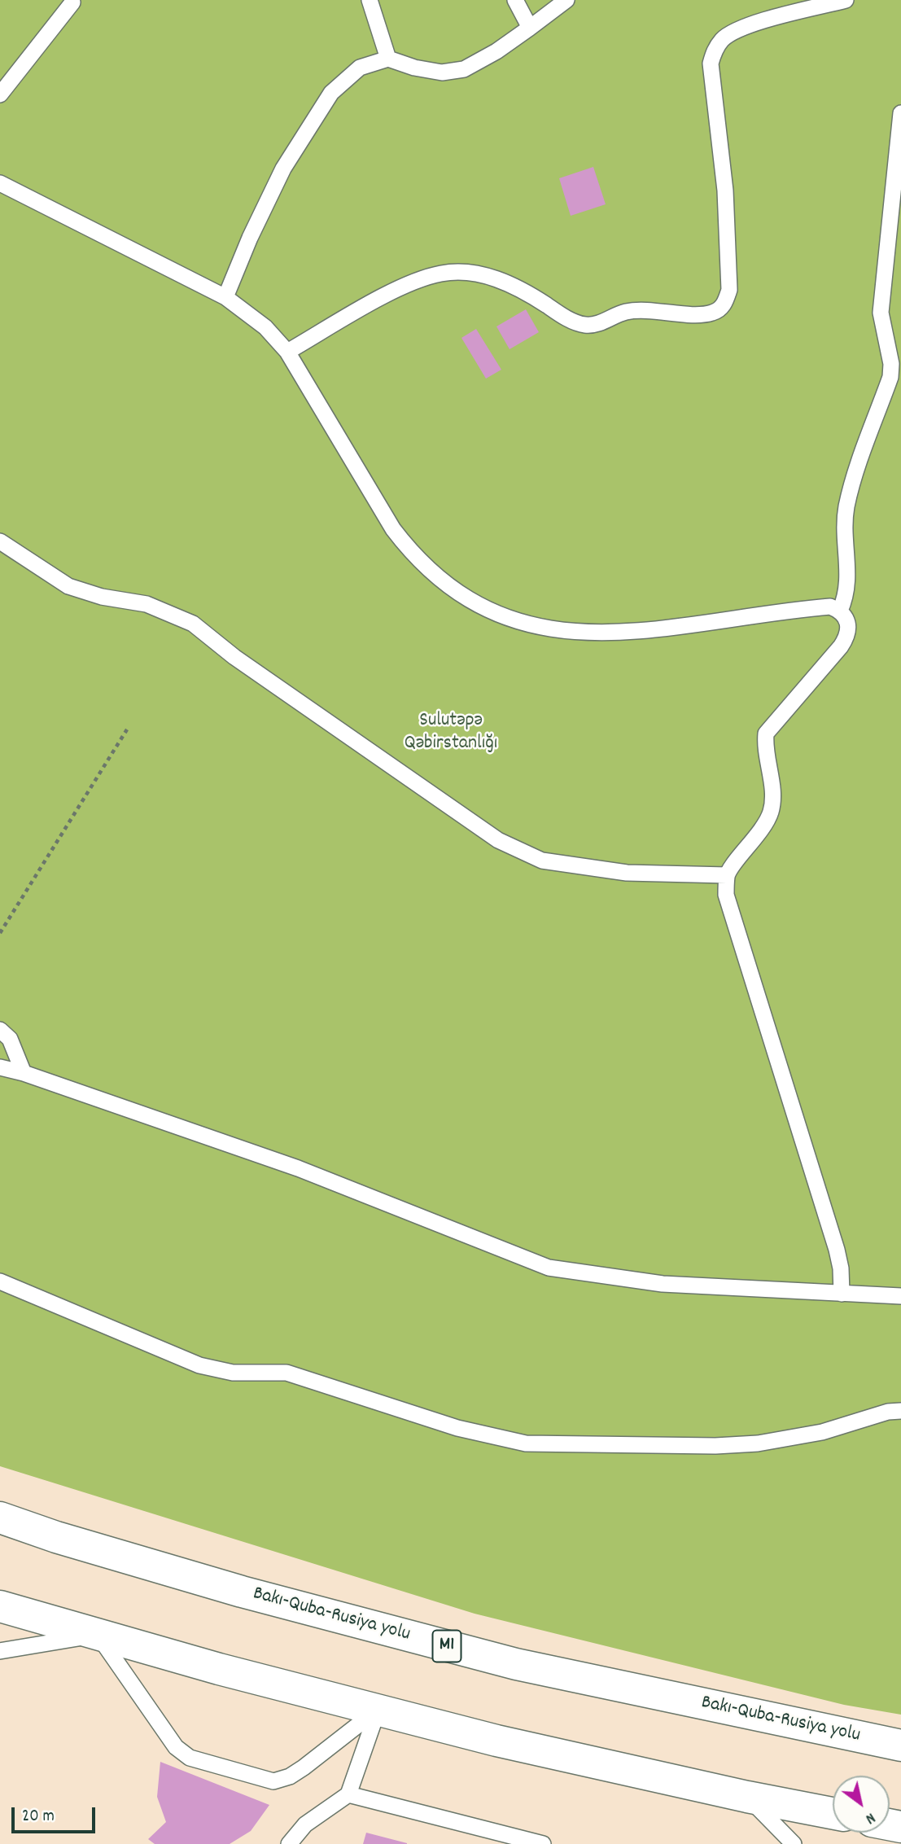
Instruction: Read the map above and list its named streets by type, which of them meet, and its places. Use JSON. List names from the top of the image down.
{
  "streets": {
    "highway": ["Bakı-Quba-Rusiya yolu", "M1"]
  },
  "parks": ["Sulutəpə Qəbirstanlığı"],
  "scale_bar": "20 m",
  "north": "bottom right"
}
